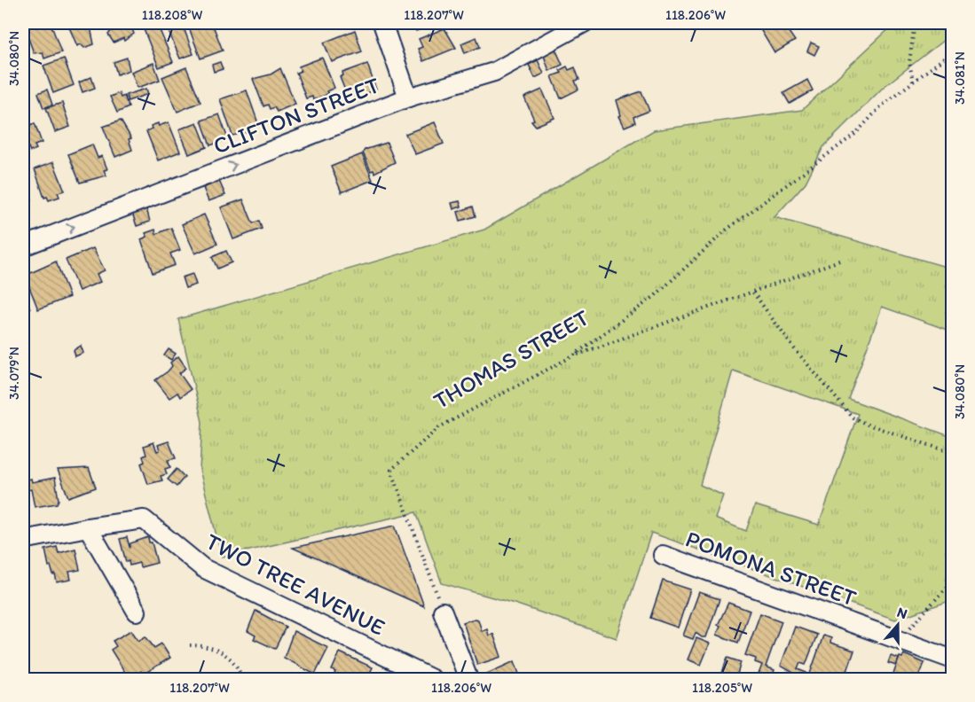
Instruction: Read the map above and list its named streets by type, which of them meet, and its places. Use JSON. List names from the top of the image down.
{
  "streets": {
    "street": ["CLIFTON STREET", "POMONA STREET", "TWO TREE AVENUE"],
    "path": ["THOMAS STREET"]
  },
  "one_way": ["CLIFTON STREET"],
  "north": "top",
  "coordinates": [
    "118.208°W",
    "118.207°W",
    "118.206°W",
    "34.080°N",
    "34.081°N",
    "34.079°N",
    "118.205°W"
  ]
}
